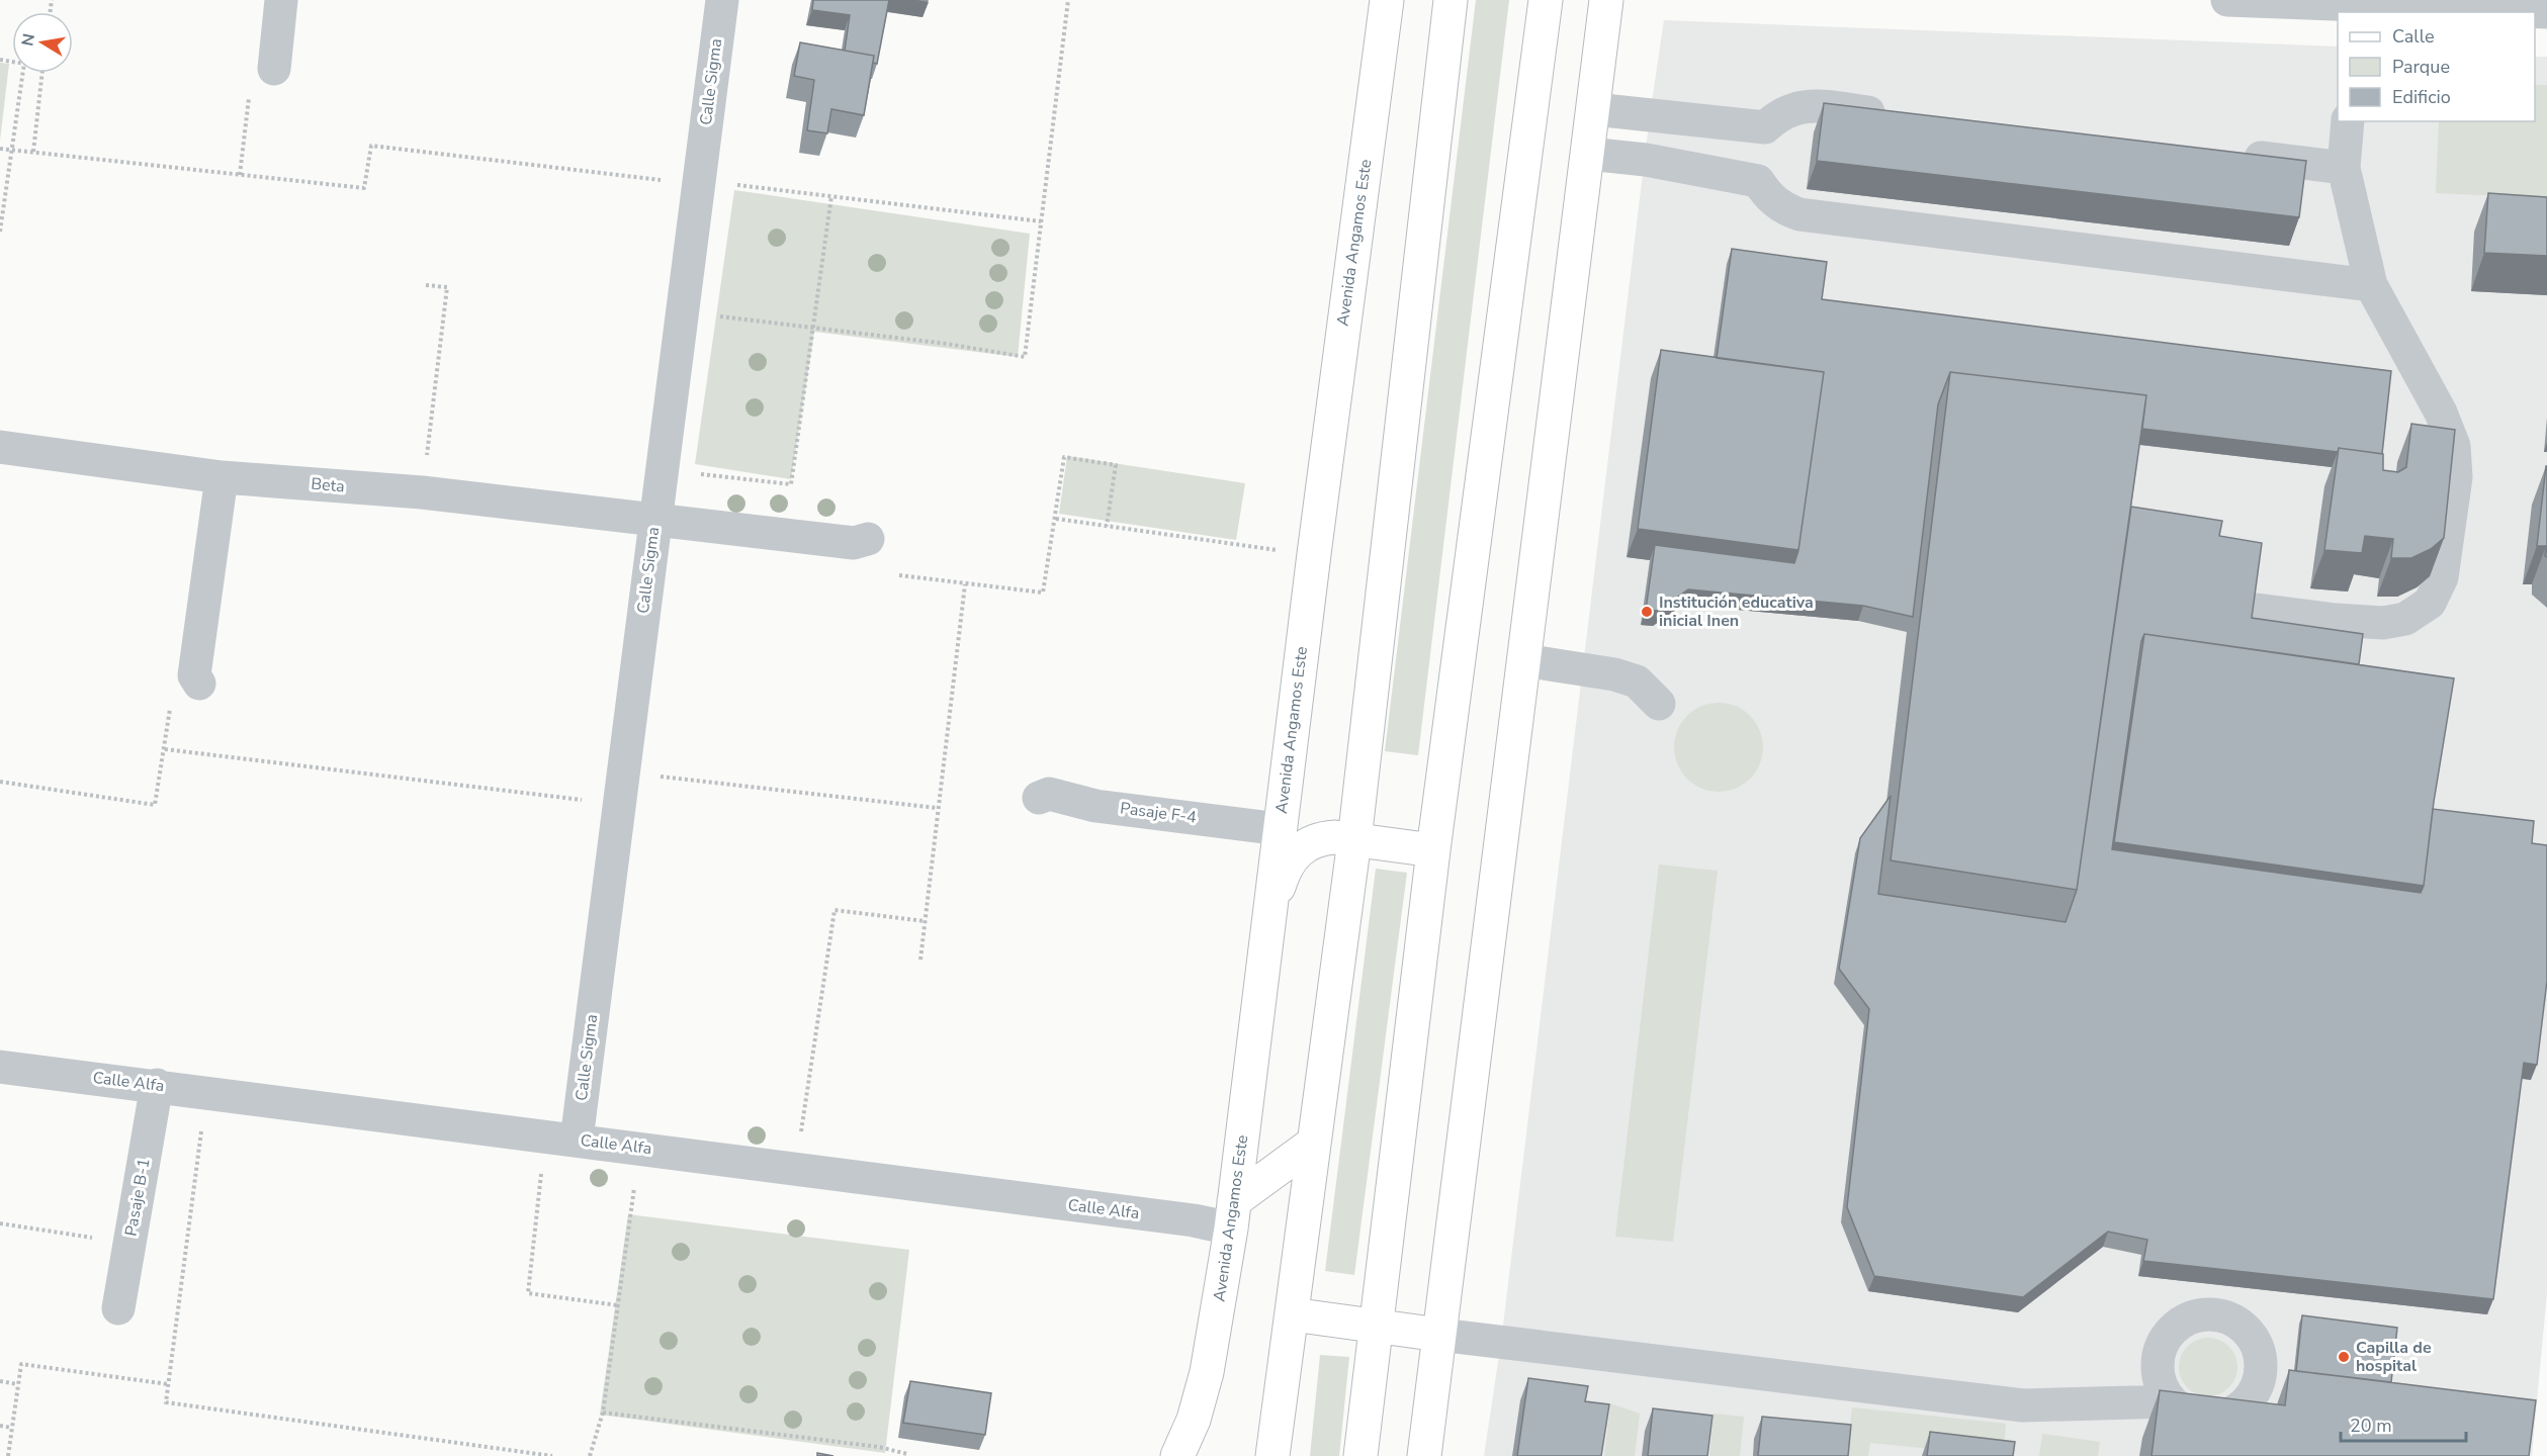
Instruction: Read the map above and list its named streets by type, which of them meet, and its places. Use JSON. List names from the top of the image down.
{
  "streets": {
    "main road": ["Avenida Angamos Este"],
    "street": [
      "Calle Sigma",
      "Beta",
      "Pasaje F-4",
      "Calle Alfa",
      "Pasaje B-1"
    ]
  },
  "crossings": [
    ["Calle Sigma", "Beta"],
    ["Calle Sigma", "Calle Alfa"],
    ["Avenida Angamos Este", "Pasaje F-4"],
    ["Avenida Angamos Este", "Calle Alfa"],
    ["Calle Alfa", "Pasaje B-1"]
  ],
  "places": ["Institución educativa inicial Inen", "Capilla de hospital"],
  "legend": ["Calle", "Parque", "Edificio"],
  "scale_bar": "20 m",
  "north": "left"
}
